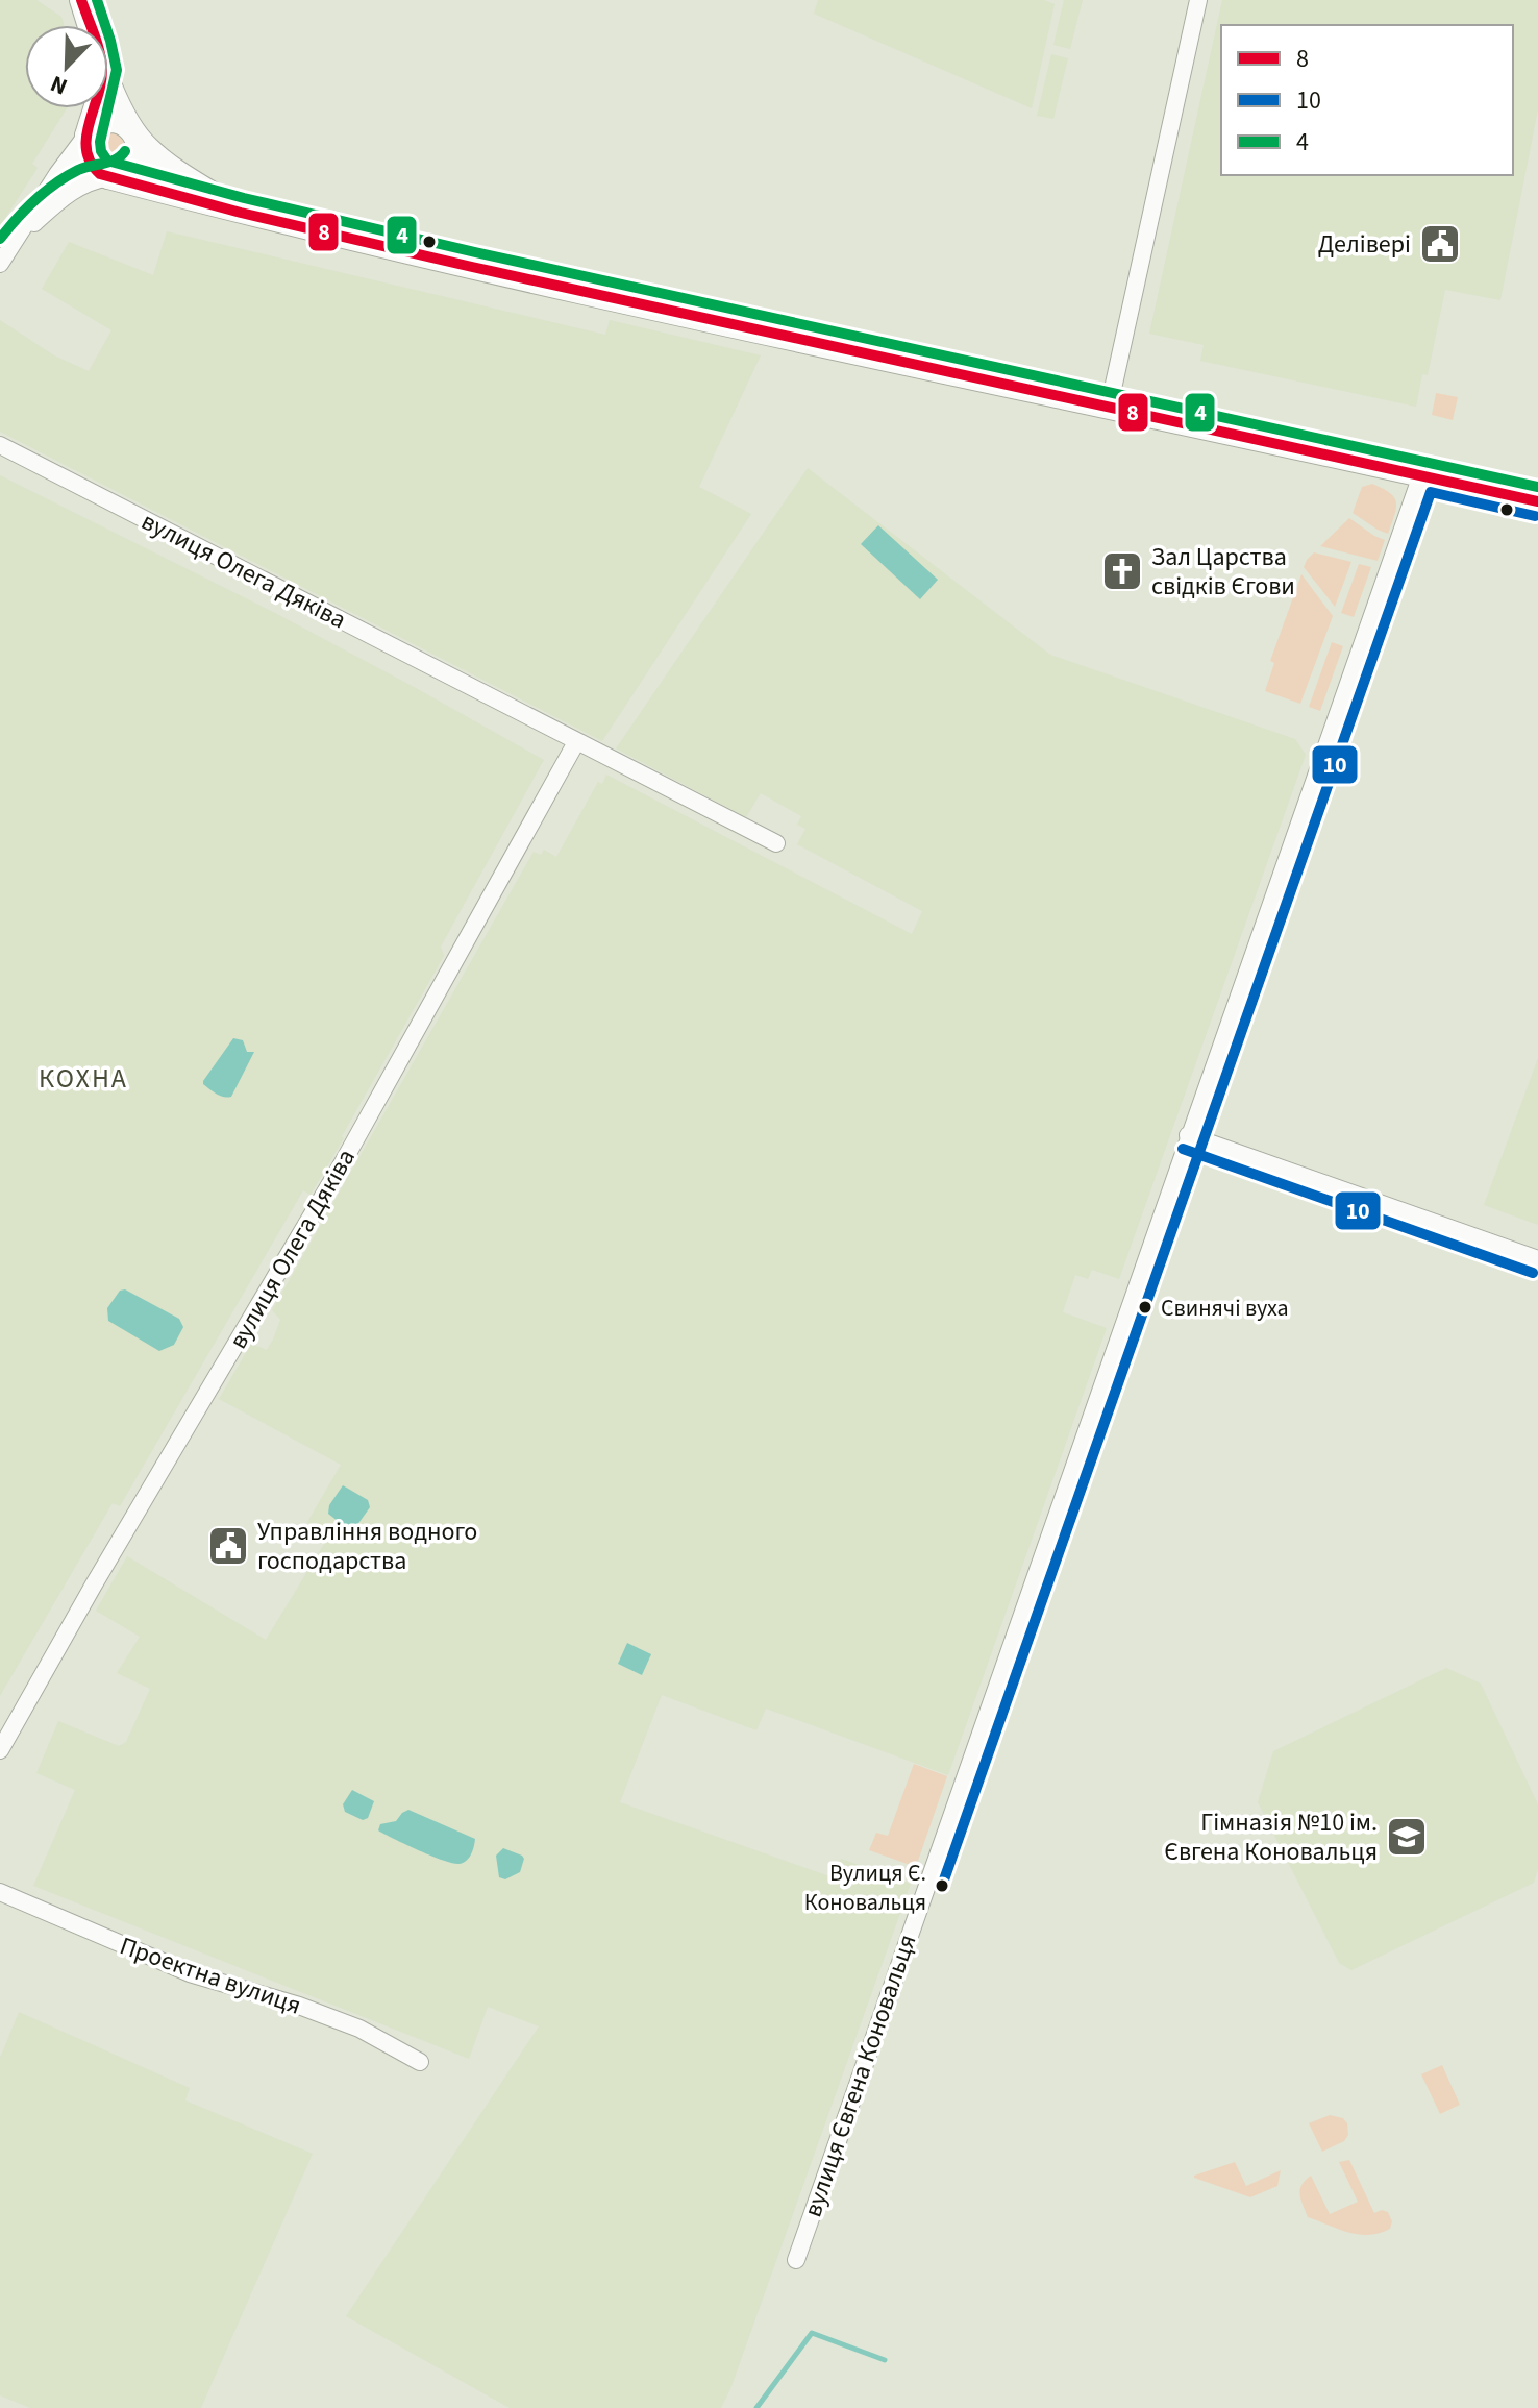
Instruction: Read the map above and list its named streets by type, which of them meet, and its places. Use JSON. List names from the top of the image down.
{
  "streets": {
    "street": ["вулиця Олега Дяківа", "Проектна вулиця", "вулиця Євгена Коновальця"]
  },
  "districts": ["КОХНА"],
  "places": {
    "public building": ["Делівері", "Управління водного господарства"],
    "church": ["Зал Царства свідків Єгови"],
    "other": ["Свинячі вуха", "Вулиця Є. Коновальця"],
    "school or university": ["Гімназія №10 ім. Євгена Коновальця"]
  },
  "lines": ["transit line 8", "transit line 4", "transit line 10"],
  "legend": ["8", "10", "4"],
  "north": "bottom left"
}
